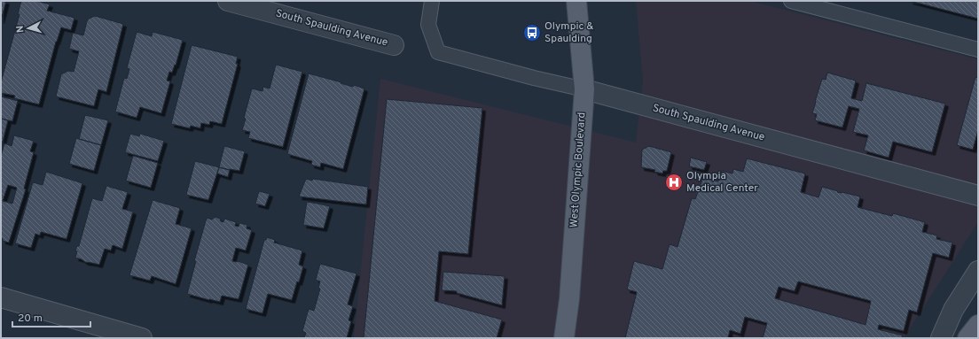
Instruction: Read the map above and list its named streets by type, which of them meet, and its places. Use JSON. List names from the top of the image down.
{
  "streets": {
    "main road": ["West Olympic Boulevard"],
    "street": ["South Spaulding Avenue"]
  },
  "crossings": [
    ["South Spaulding Avenue", "West Olympic Boulevard"]
  ],
  "places": {
    "bus stop": ["Olympic & Spaulding"],
    "hospital": ["Olympia Medical Center"]
  },
  "scale_bar": "20 m",
  "north": "left"
}
